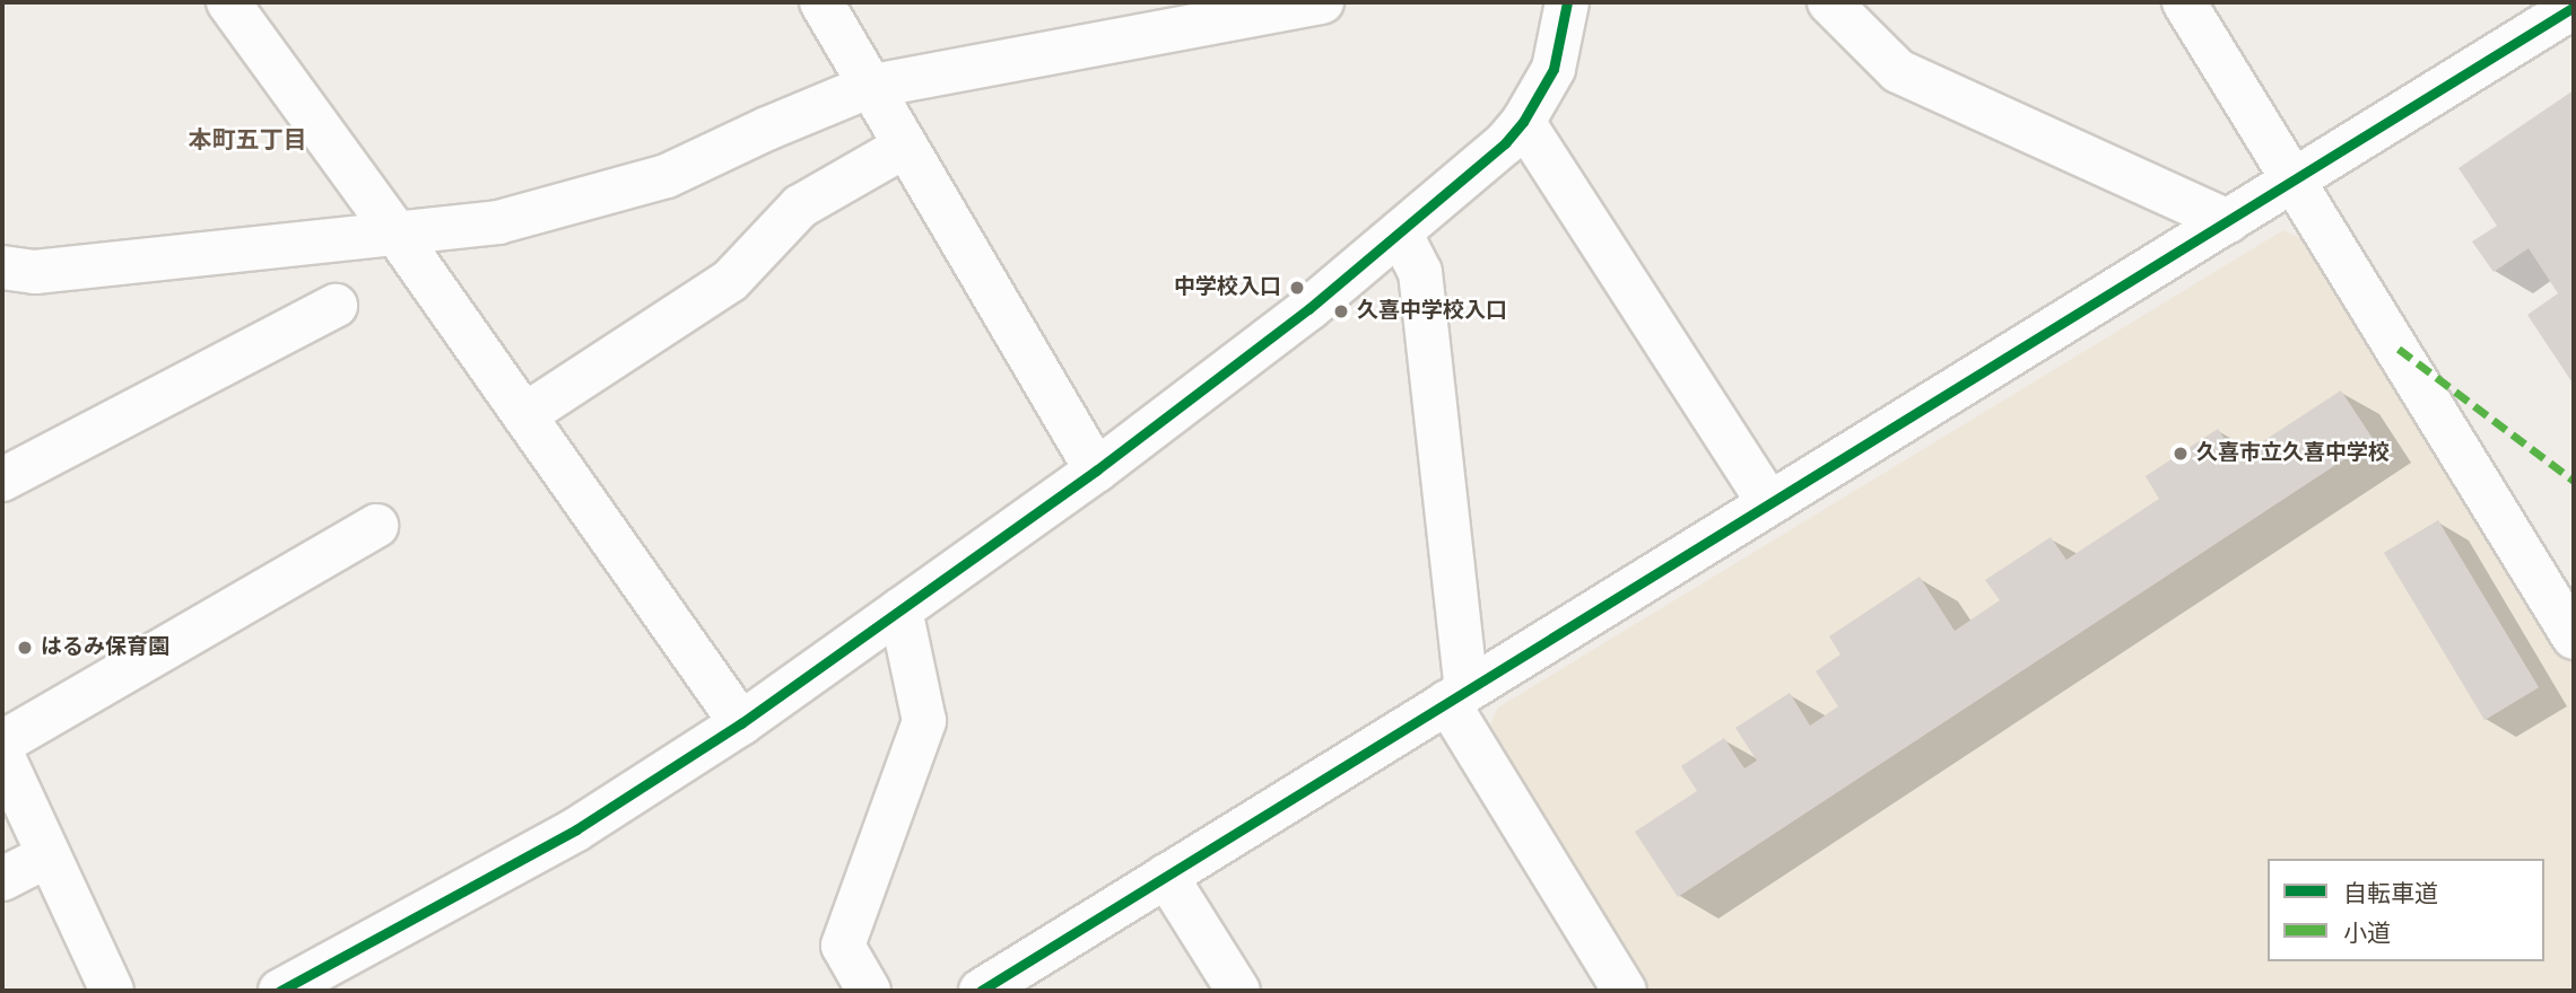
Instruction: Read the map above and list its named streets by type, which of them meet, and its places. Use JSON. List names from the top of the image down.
{
  "districts": ["本町五丁目"],
  "places": [
    "中学校入口",
    "久喜中学校入口",
    "久喜市立久喜中学校",
    "はるみ保育園"
  ],
  "legend": ["自転車道", "小道"]
}
